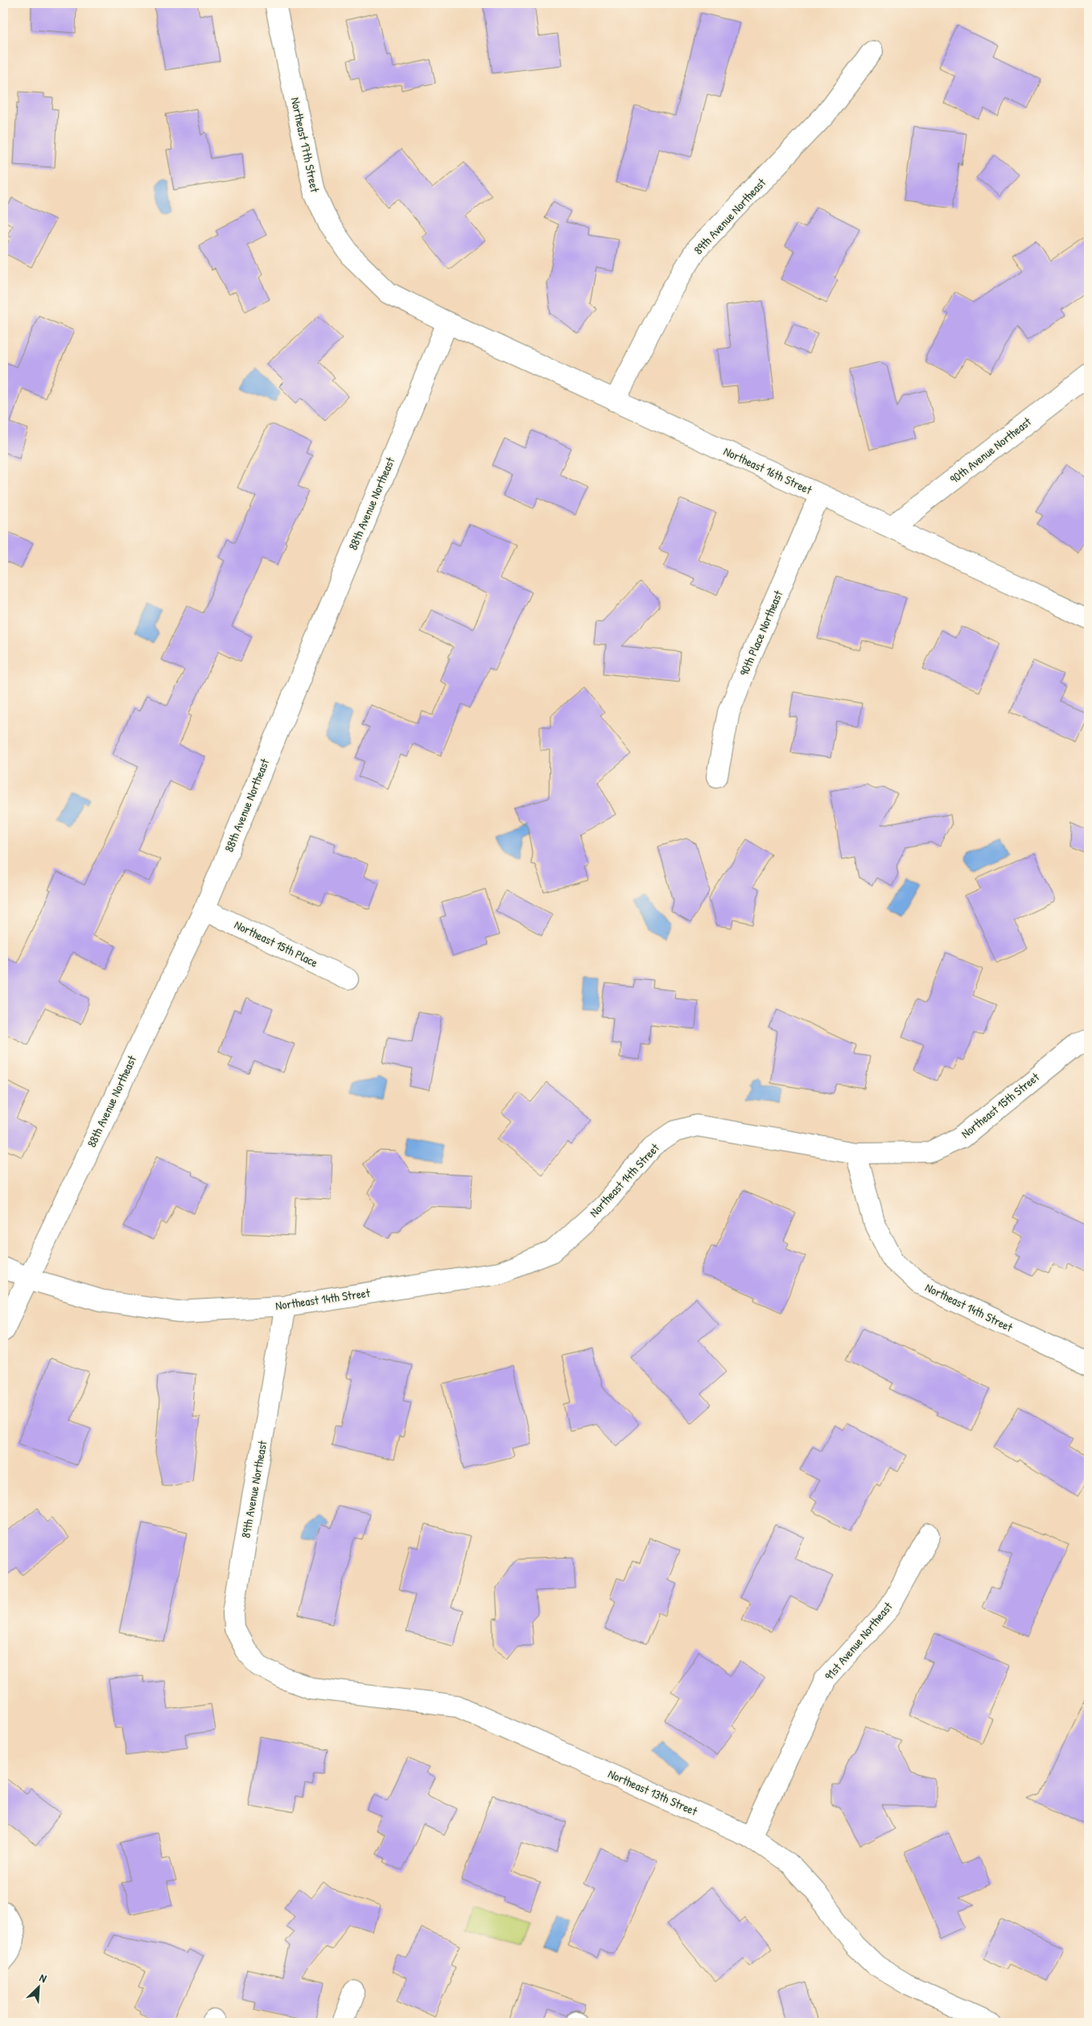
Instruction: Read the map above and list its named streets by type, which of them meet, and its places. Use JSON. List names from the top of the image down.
{
  "streets": {
    "street": [
      "Northeast 17th Street",
      "89th Avenue Northeast",
      "90th Avenue Northeast",
      "Northeast 16th Street",
      "88th Avenue Northeast",
      "90th Place Northeast",
      "Northeast 15th Place",
      "Northeast 15th Street",
      "Northeast 14th Street",
      "91st Avenue Northeast",
      "Northeast 13th Street"
    ]
  },
  "crossings": [
    ["Northeast 17th Street", "Northeast 16th Street"],
    ["Northeast 17th Street", "88th Avenue Northeast"],
    ["89th Avenue Northeast", "Northeast 16th Street"],
    ["89th Avenue Northeast", "Northeast 14th Street"],
    ["89th Avenue Northeast", "Northeast 13th Street"],
    ["90th Avenue Northeast", "Northeast 16th Street"],
    ["Northeast 16th Street", "88th Avenue Northeast"],
    ["Northeast 16th Street", "90th Place Northeast"],
    ["88th Avenue Northeast", "Northeast 15th Place"],
    ["88th Avenue Northeast", "Northeast 14th Street"],
    ["Northeast 15th Street", "Northeast 14th Street"],
    ["91st Avenue Northeast", "Northeast 13th Street"]
  ],
  "north": "top right"
}
